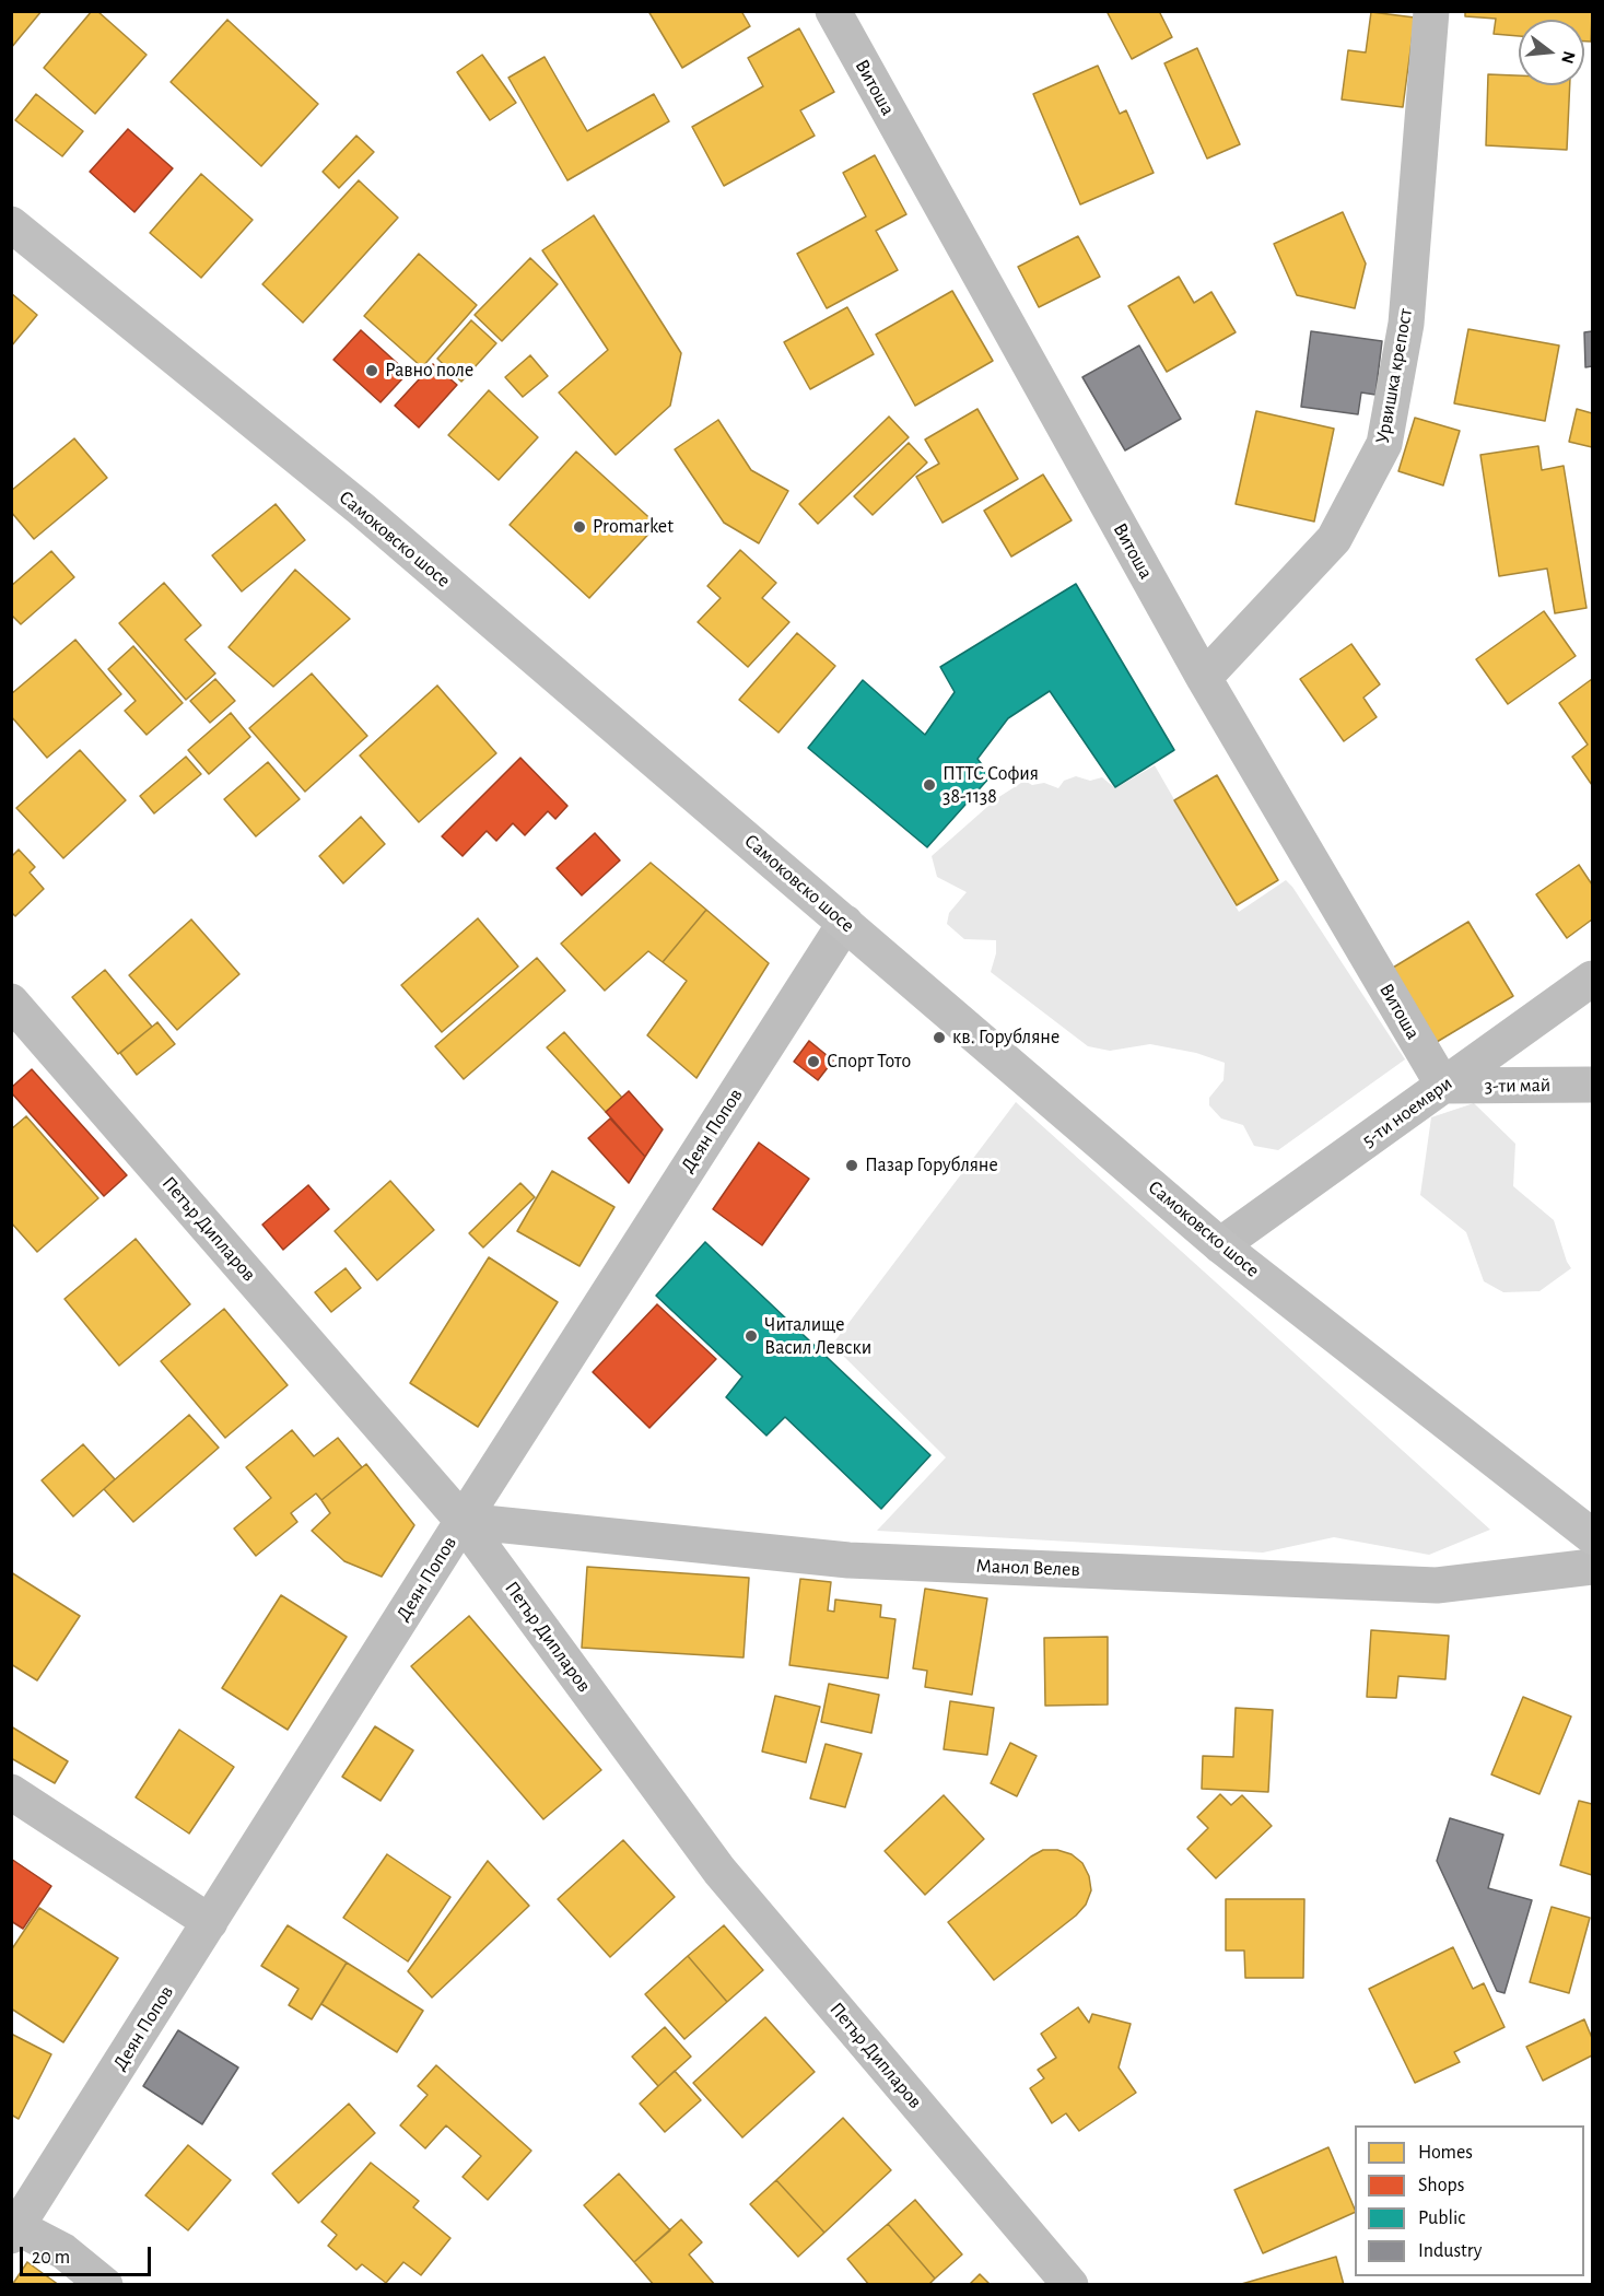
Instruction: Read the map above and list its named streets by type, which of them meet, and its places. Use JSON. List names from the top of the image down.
{
  "streets": {
    "main road": ["Самоковско шосе"],
    "street": [
      "Витоша",
      "Урвишка крепост",
      "3-ти май",
      "5-ти ноември",
      "Деян Попов",
      "Петър Дипларов",
      "Манол Велев"
    ]
  },
  "crossings": [
    ["Витоша", "Урвишка крепост"],
    ["Витоша", "3-ти май"],
    ["Витоша", "5-ти ноември"],
    ["Самоковско шосе", "5-ти ноември"],
    ["Самоковско шосе", "Деян Попов"],
    ["3-ти май", "5-ти ноември"],
    ["Деян Попов", "Петър Дипларов"],
    ["Деян Попов", "Манол Велев"],
    ["Петър Дипларов", "Манол Велев"]
  ],
  "places": [
    "Равно поле",
    "Promarket",
    "ПТТС София 38-1138",
    "кв. Горубляне",
    "Спорт Тото",
    "Пазар Горубляне",
    "Читалище Васил Левски"
  ],
  "legend": [
    "Homes",
    "Shops",
    "Public",
    "Industry"
  ],
  "scale_bar": "20 m",
  "north": "right"
}
